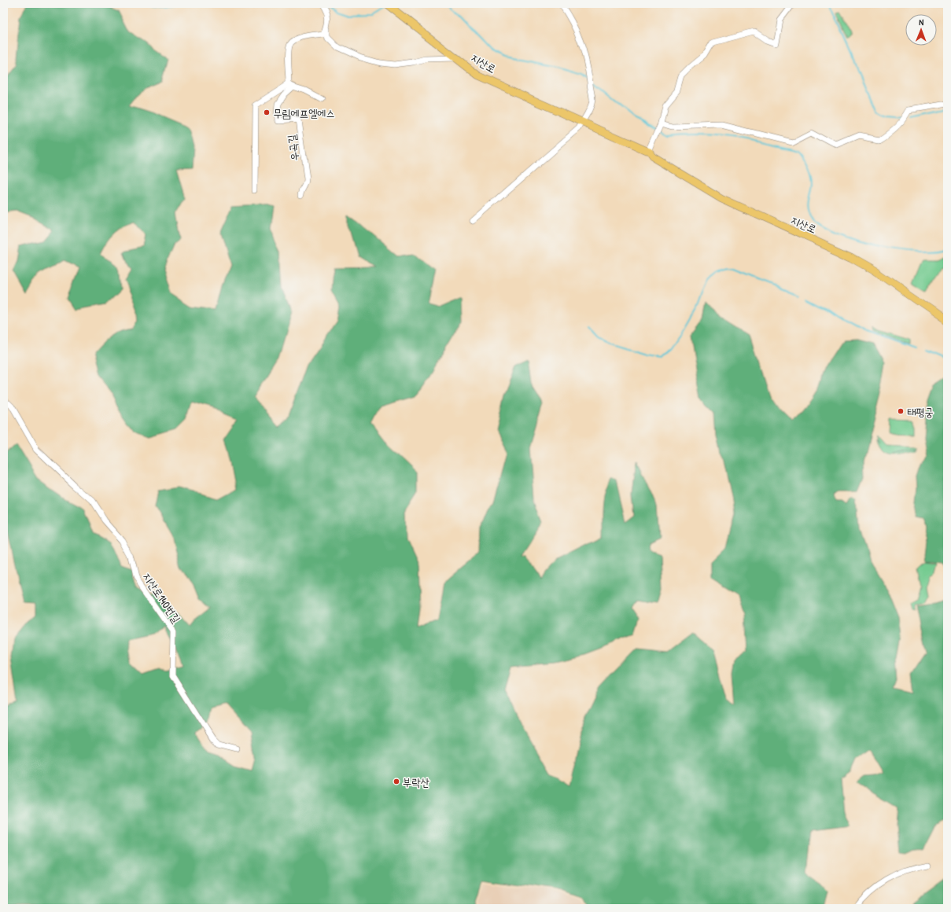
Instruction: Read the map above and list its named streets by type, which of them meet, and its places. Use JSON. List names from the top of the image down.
{
  "streets": {
    "main road": ["지산로"],
    "street": ["우곡길", "지산로140번길"]
  },
  "places": ["무림에프엘에스", "태평궁", "부락산"],
  "north": "top"
}
